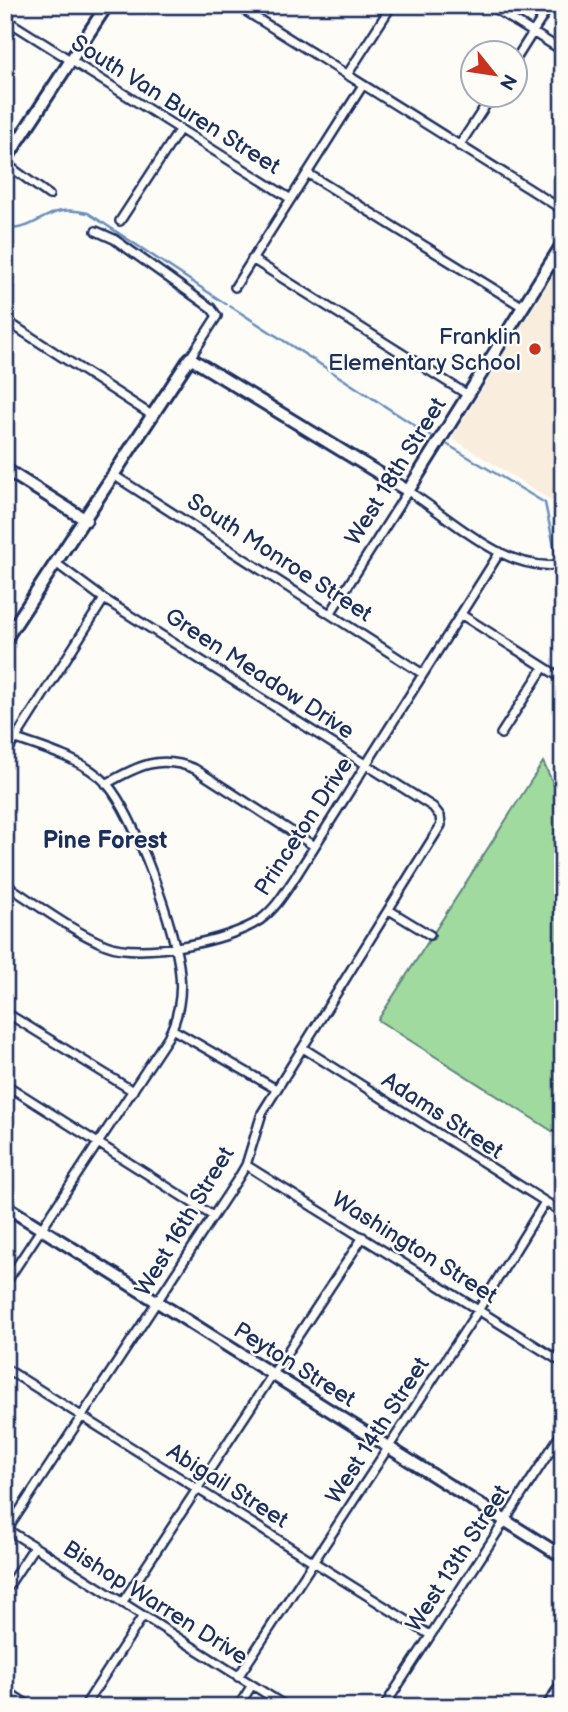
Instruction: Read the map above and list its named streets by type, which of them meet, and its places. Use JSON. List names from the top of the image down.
{
  "streets": {
    "street": [
      "South Van Buren Street",
      "West 18th Street",
      "South Monroe Street",
      "Green Meadow Drive",
      "Princeton Drive",
      "Adams Street",
      "West 16th Street",
      "Washington Street",
      "Peyton Street",
      "West 14th Street",
      "Abigail Street",
      "West 13th Street",
      "Bishop Warren Drive"
    ]
  },
  "crossings": [
    ["South Van Buren Street", "West 18th Street"],
    ["West 18th Street", "South Monroe Street"],
    ["South Monroe Street", "Princeton Drive"],
    ["Green Meadow Drive", "Princeton Drive"],
    ["Green Meadow Drive", "West 16th Street"],
    ["Adams Street", "West 16th Street"],
    ["Adams Street", "West 14th Street"],
    ["West 16th Street", "Washington Street"],
    ["West 16th Street", "Peyton Street"],
    ["West 16th Street", "Abigail Street"],
    ["West 16th Street", "Bishop Warren Drive"],
    ["Washington Street", "West 14th Street"],
    ["Peyton Street", "West 14th Street"],
    ["Peyton Street", "West 13th Street"],
    ["West 14th Street", "Abigail Street"],
    ["West 14th Street", "Bishop Warren Drive"],
    ["Abigail Street", "West 13th Street"]
  ],
  "districts": ["Pine Forest"],
  "places": ["Franklin Elementary School"],
  "north": "bottom right"
}
